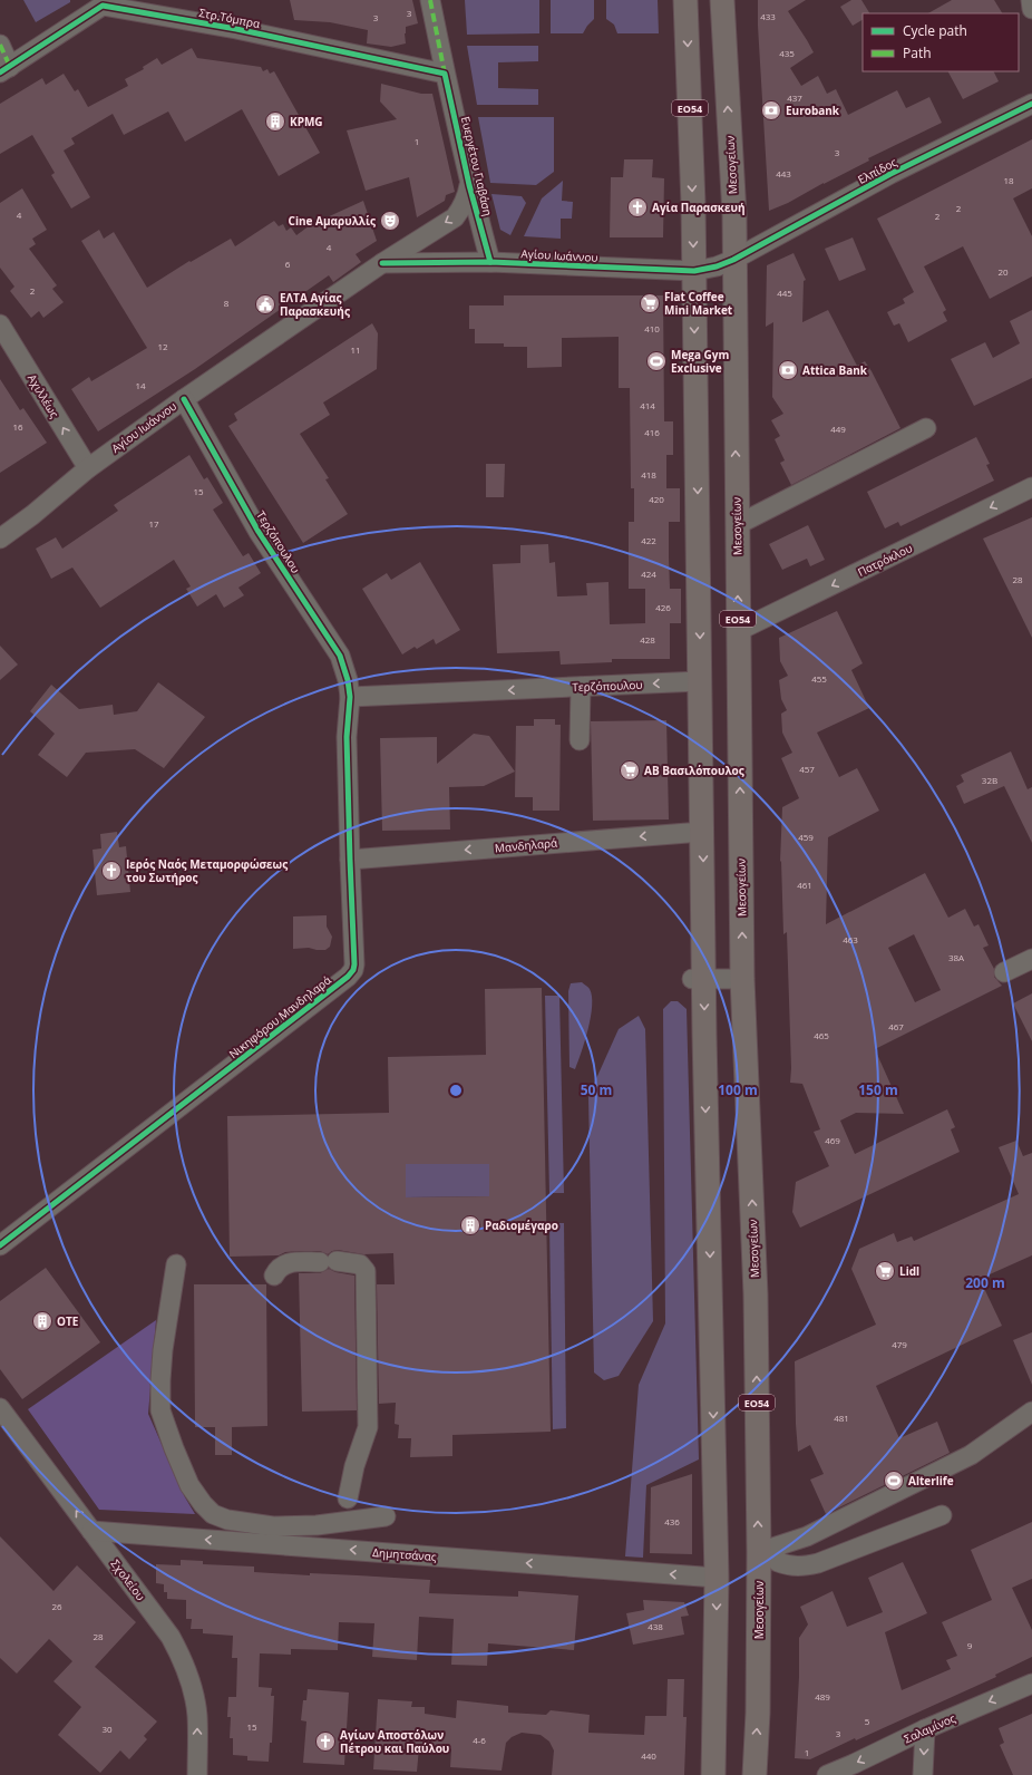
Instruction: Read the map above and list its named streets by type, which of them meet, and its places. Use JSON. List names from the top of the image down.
{
  "streets": {
    "main road": ["ΕΟ54", "Μεσογείων"],
    "street": [
      "Στρ.Τόμπρα",
      "Ευεργέτου Γιαβάση",
      "Ελπίδος",
      "Αγίου Ιωάννου",
      "Αχιλλέως",
      "Τερζόπουλου",
      "Πατρόκλου",
      "Μανδηλαρά",
      "Νικηφόρου Μανδηλαρά",
      "Δημητσάνας",
      "Σχολείου",
      "Σαλαμίνος"
    ]
  },
  "crossings": [
    ["Στρ.Τόμπρα", "Ευεργέτου Γιαβάση"],
    ["ΕΟ54", "Αγίου Ιωάννου"],
    ["ΕΟ54", "Τερζόπουλου"],
    ["ΕΟ54", "Μανδηλαρά"],
    ["ΕΟ54", "Δημητσάνας"],
    ["Μεσογείων", "Ελπίδος"],
    ["Μεσογείων", "Αγίου Ιωάννου"],
    ["Μεσογείων", "Πατρόκλου"],
    ["Ευεργέτου Γιαβάση", "Αγίου Ιωάννου"],
    ["Ελπίδος", "Αγίου Ιωάννου"],
    ["Αγίου Ιωάννου", "Αχιλλέως"],
    ["Αγίου Ιωάννου", "Τερζόπουλου"],
    ["Τερζόπουλου", "Νικηφόρου Μανδηλαρά"],
    ["Μανδηλαρά", "Νικηφόρου Μανδηλαρά"],
    ["Δημητσάνας", "Σχολείου"]
  ],
  "one_way": [
    "Αχιλλέως",
    "Τερζόπουλου",
    "Μανδηλαρά",
    "Δημητσάνας",
    "Σχολείου",
    "Σαλαμίνος"
  ],
  "places": {
    "bank": ["Eurobank", "Attica Bank"],
    "building": ["KPMG", "Ραδιομέγαρο", "ΟΤΕ"],
    "church": ["Αγία Παρασκευή", "Ιερός Ναός Μεταμορφώσεως του Σωτήρος", "Αγίων Αποστόλων Πέτρου και Παύλου"],
    "theatre": ["Cine Αμαρυλλίς"],
    "supermarket": ["Flat Coffee Mini Market", "ΑΒ Βασιλόπουλος", "Lidl"],
    "public building": ["ΕΛΤΑ Αγίας Παρασκευής"],
    "sports": ["Mega Gym Exclusive", "Alterlife"]
  },
  "house_numbers": [
    "3",
    "433",
    "3",
    "435",
    "437",
    "1",
    "3",
    "443",
    "18",
    "2",
    "4",
    "2",
    "4",
    "6",
    "20",
    "2",
    "445",
    "8",
    "410",
    "12",
    "11",
    "14",
    "414",
    "16",
    "449",
    "416",
    "418",
    "15",
    "420",
    "17",
    "422",
    "424",
    "28",
    "426",
    "428",
    "455",
    "457",
    "32Β",
    "459",
    "461",
    "463",
    "38Α",
    "467",
    "465",
    "469",
    "479",
    "481",
    "436",
    "26",
    "438",
    "28",
    "9",
    "489",
    "5",
    "15",
    "30",
    "3",
    "4-6",
    "1",
    "440"
  ],
  "legend": ["Cycle path", "Path"],
  "rings": [
    "50 m",
    "100 m",
    "150 m",
    "200 m"
  ]
}
